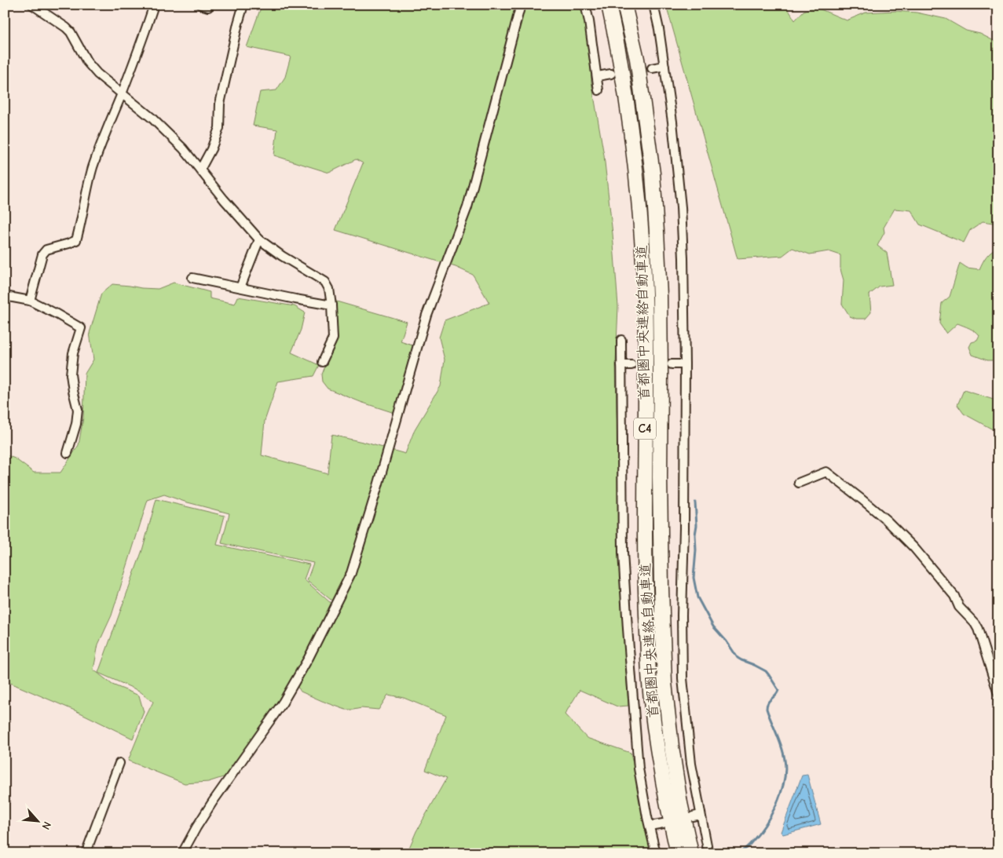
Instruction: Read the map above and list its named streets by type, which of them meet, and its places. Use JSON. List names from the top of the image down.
{
  "streets": {
    "highway": ["首都圏中央連絡自動車道", "C4"]
  },
  "north": "bottom right"
}
